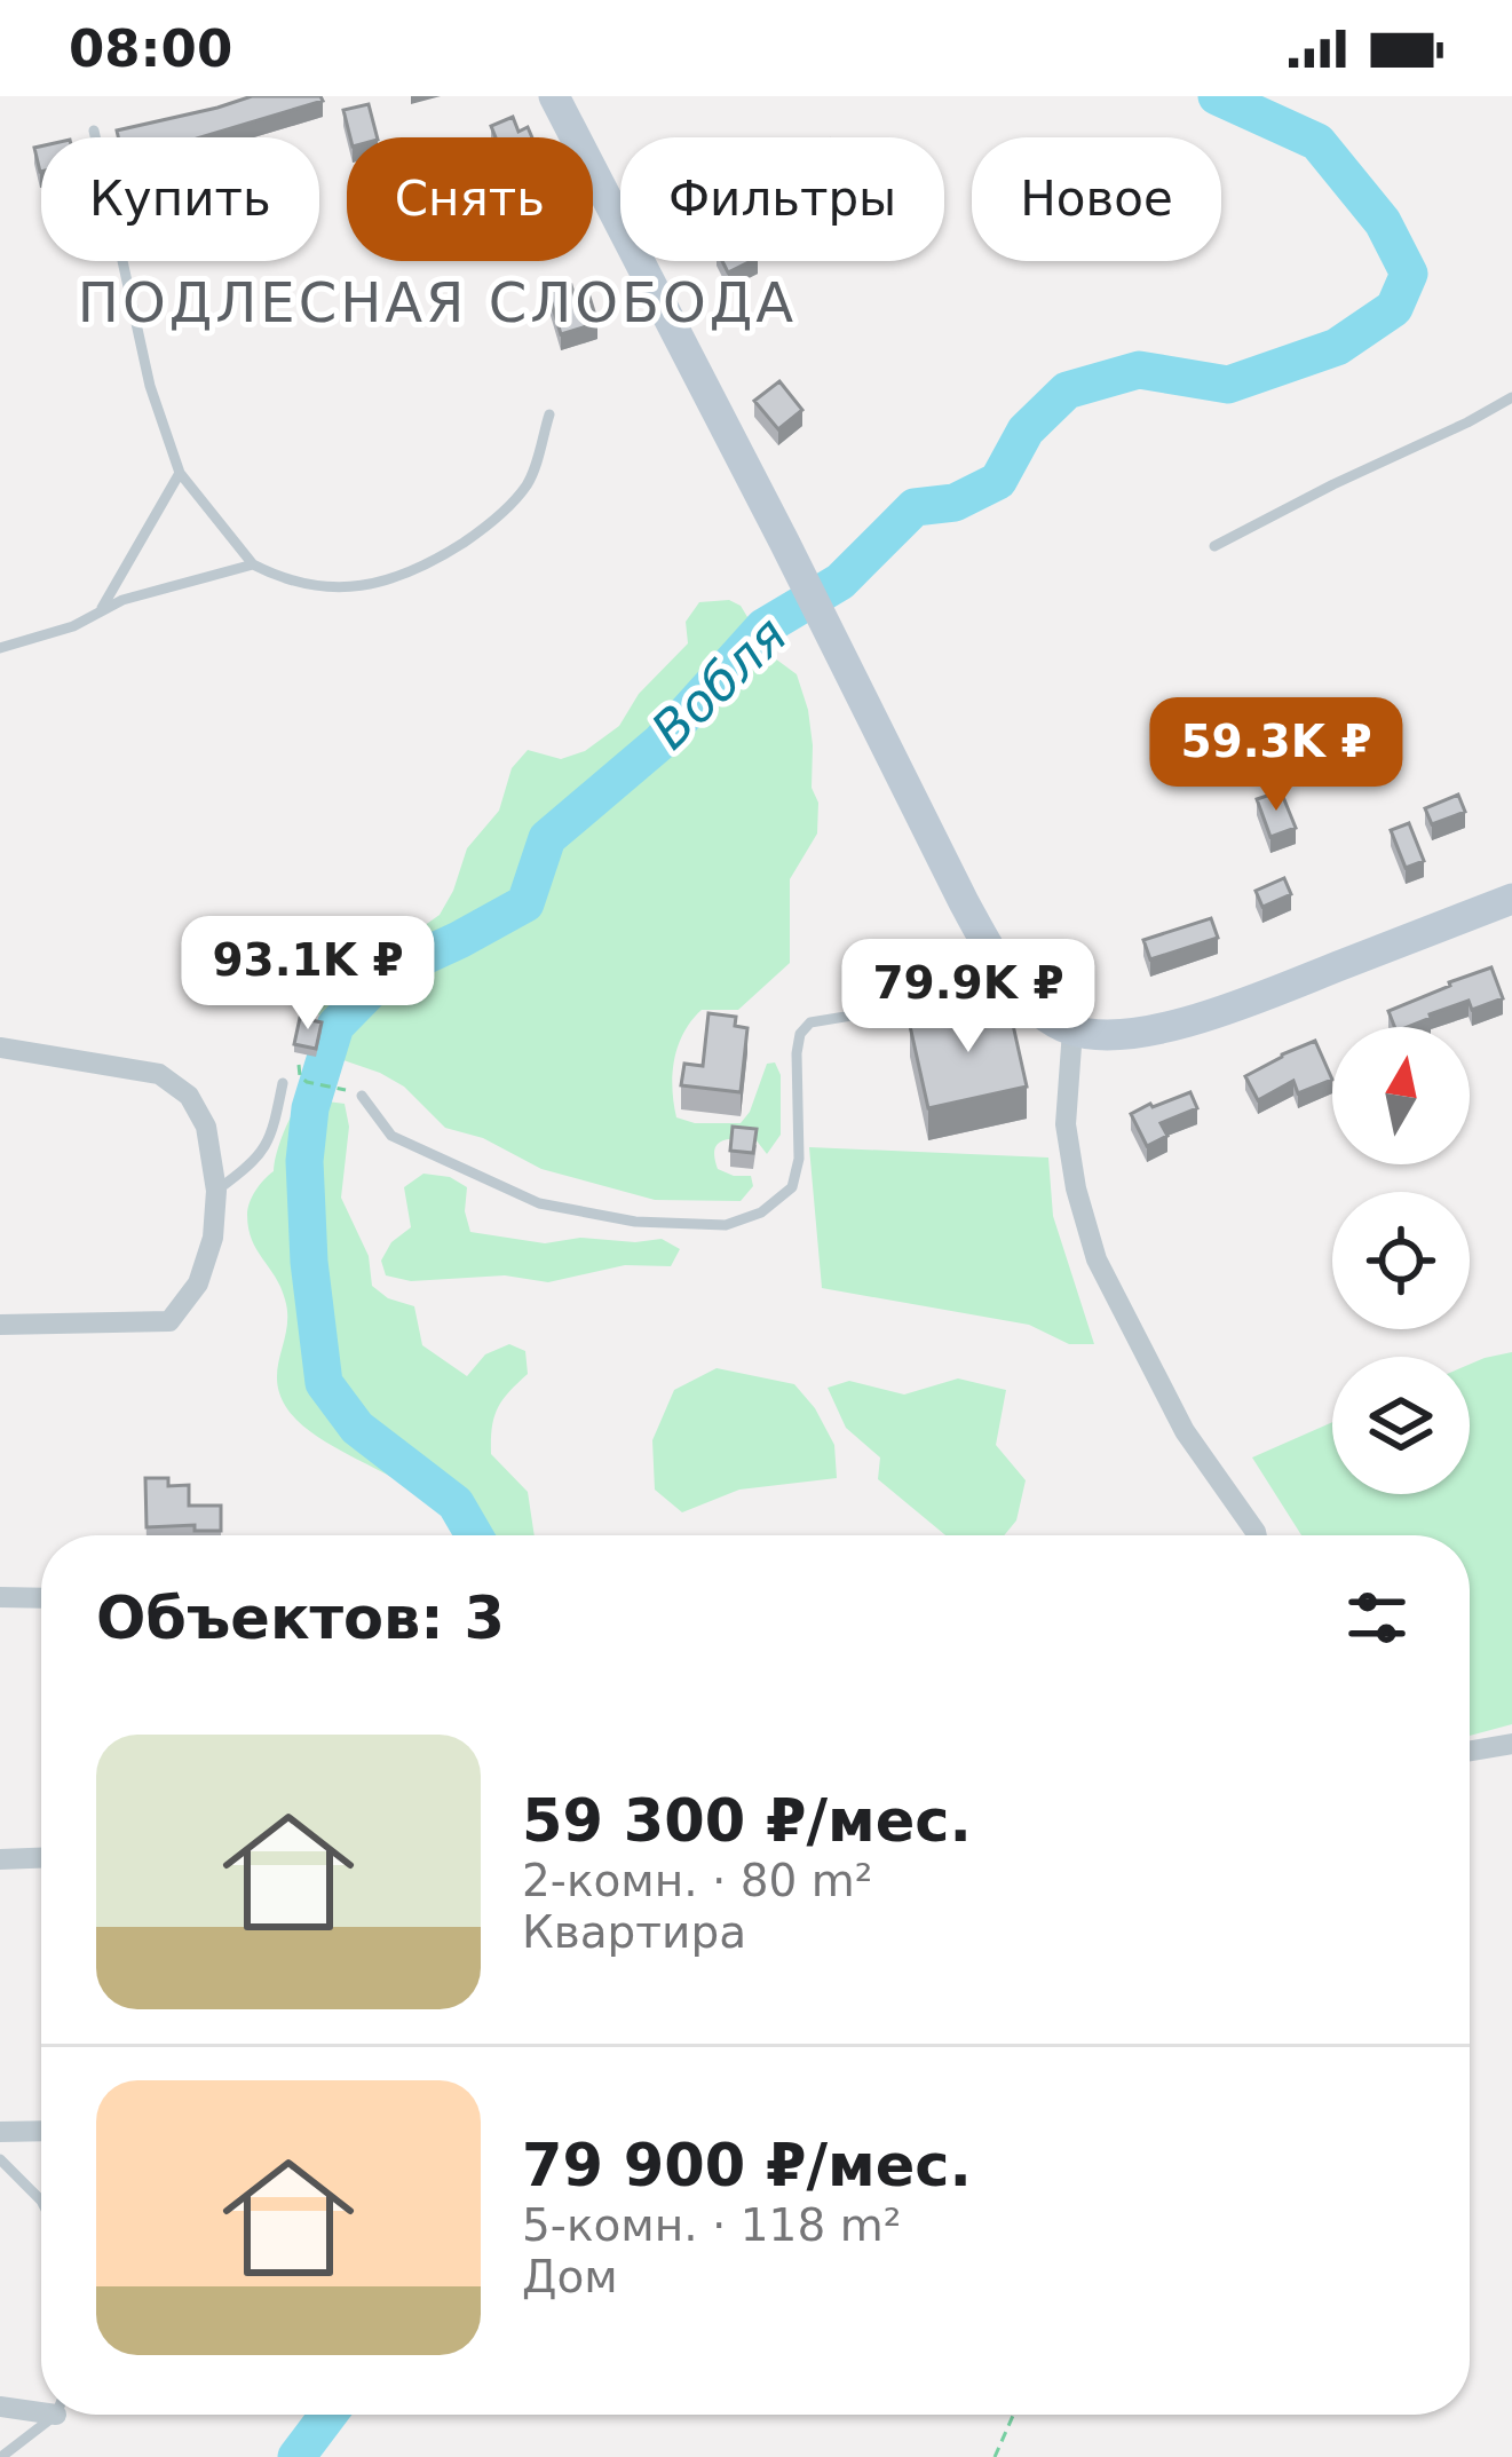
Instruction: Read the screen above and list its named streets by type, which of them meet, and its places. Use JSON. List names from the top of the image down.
{
  "districts": ["ПОДЛЕСНАЯ СЛОБОДА"],
  "water": ["Вобля"],
  "north": "top",
  "page": {
    "status": "08:00",
    "chip": [
      "Купить",
      "Снять",
      "Фильтры",
      "Новое"
    ],
    "price": ["59.3K ₽", "93.1K ₽", "79.9K ₽"],
    "heading": "Объектов: 3",
    "list": [
      {
        "name": "59 300 ₽/мес.",
        "note": "2-комн. · 80 m² · Квартира"
      },
      {
        "name": "79 900 ₽/мес.",
        "note": "5-комн. · 118 m² · Дом"
      }
    ]
  }
}
